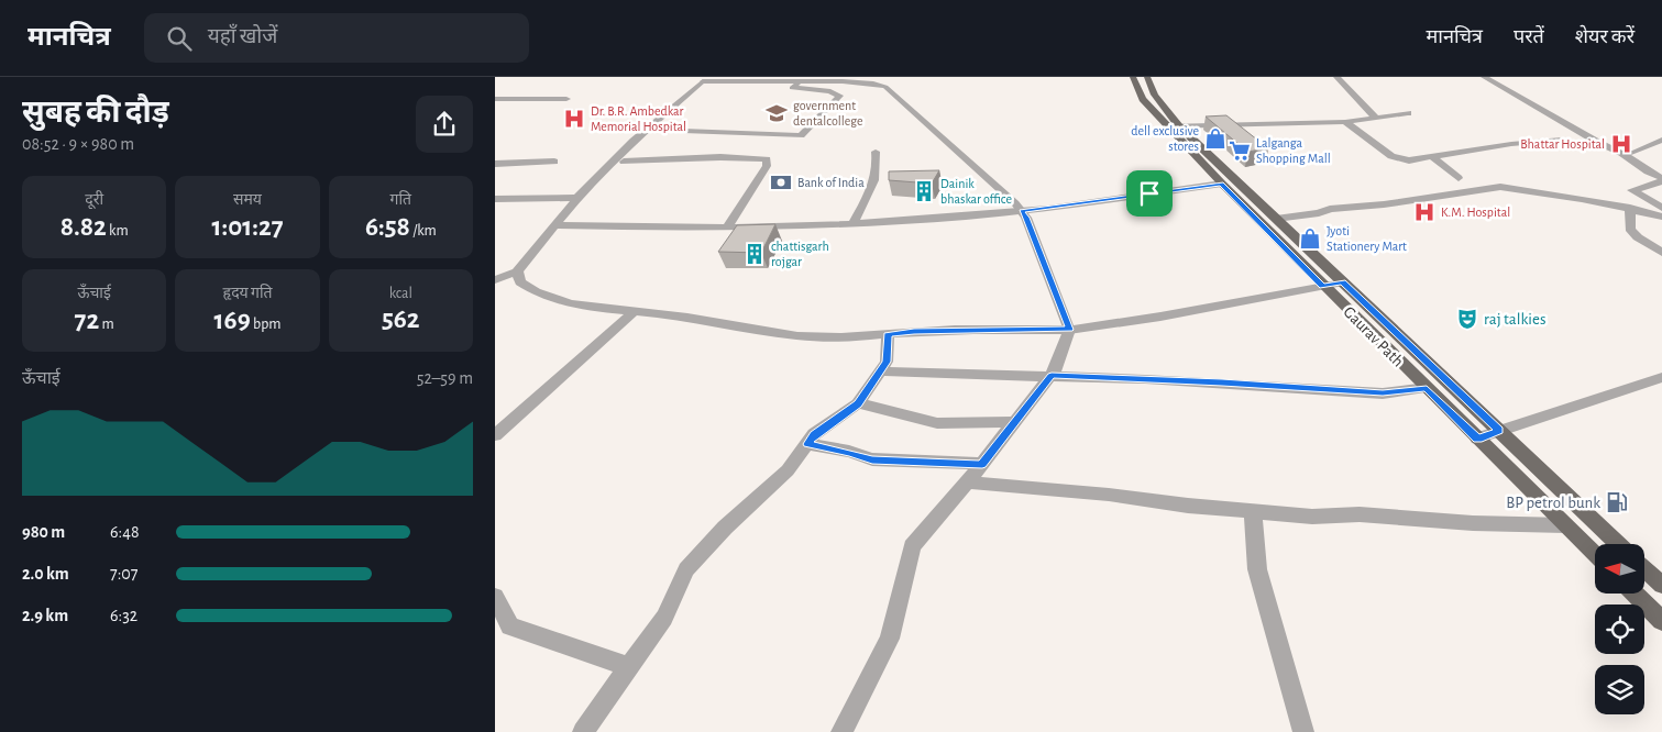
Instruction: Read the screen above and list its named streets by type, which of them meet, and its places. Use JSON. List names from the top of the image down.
{
  "streets": {
    "main road": ["Gaurav Path"]
  },
  "places": {
    "school or university": ["government dentalcollege"],
    "hospital": ["Dr. B.R. Ambedkar Memorial Hospital", "Bhattar Hospital", "K.M. Hospital"],
    "shop": ["dell exclusive stores", "Jyoti Stationery Mart"],
    "supermarket": ["Lalganga Shopping Mall"],
    "bank": ["Bank of India"],
    "building": ["Dainik bhaskar office", "chattisgarh rojgar"],
    "theatre": ["raj talkies"],
    "fuel station": ["BP petrol bunk"]
  },
  "north": "left",
  "page": {
    "header": "मानचित्र",
    "search": "यहाँ खोजें",
    "nav": ["मानचित्र", "परतें", "शेयर करें"],
    "heading": ["सुबह की दौड़", "08:52 · 9 × 980 m"],
    "stats": [
      ["दूरी", "8.82 km"],
      ["समय", "1:01:27"],
      ["गति", "6:58 /km"],
      ["ऊँचाई", "72 m"],
      ["हृदय गति", "169 bpm"],
      ["kcal", "562"]
    ],
    "chart": ["ऊँचाई", "52–59 m"],
    "list": [
      {
        "name": "980 m",
        "note": "6:48"
      },
      {
        "name": "2.0 km",
        "note": "7:07"
      },
      {
        "name": "2.9 km",
        "note": "6:32"
      }
    ]
  }
}
